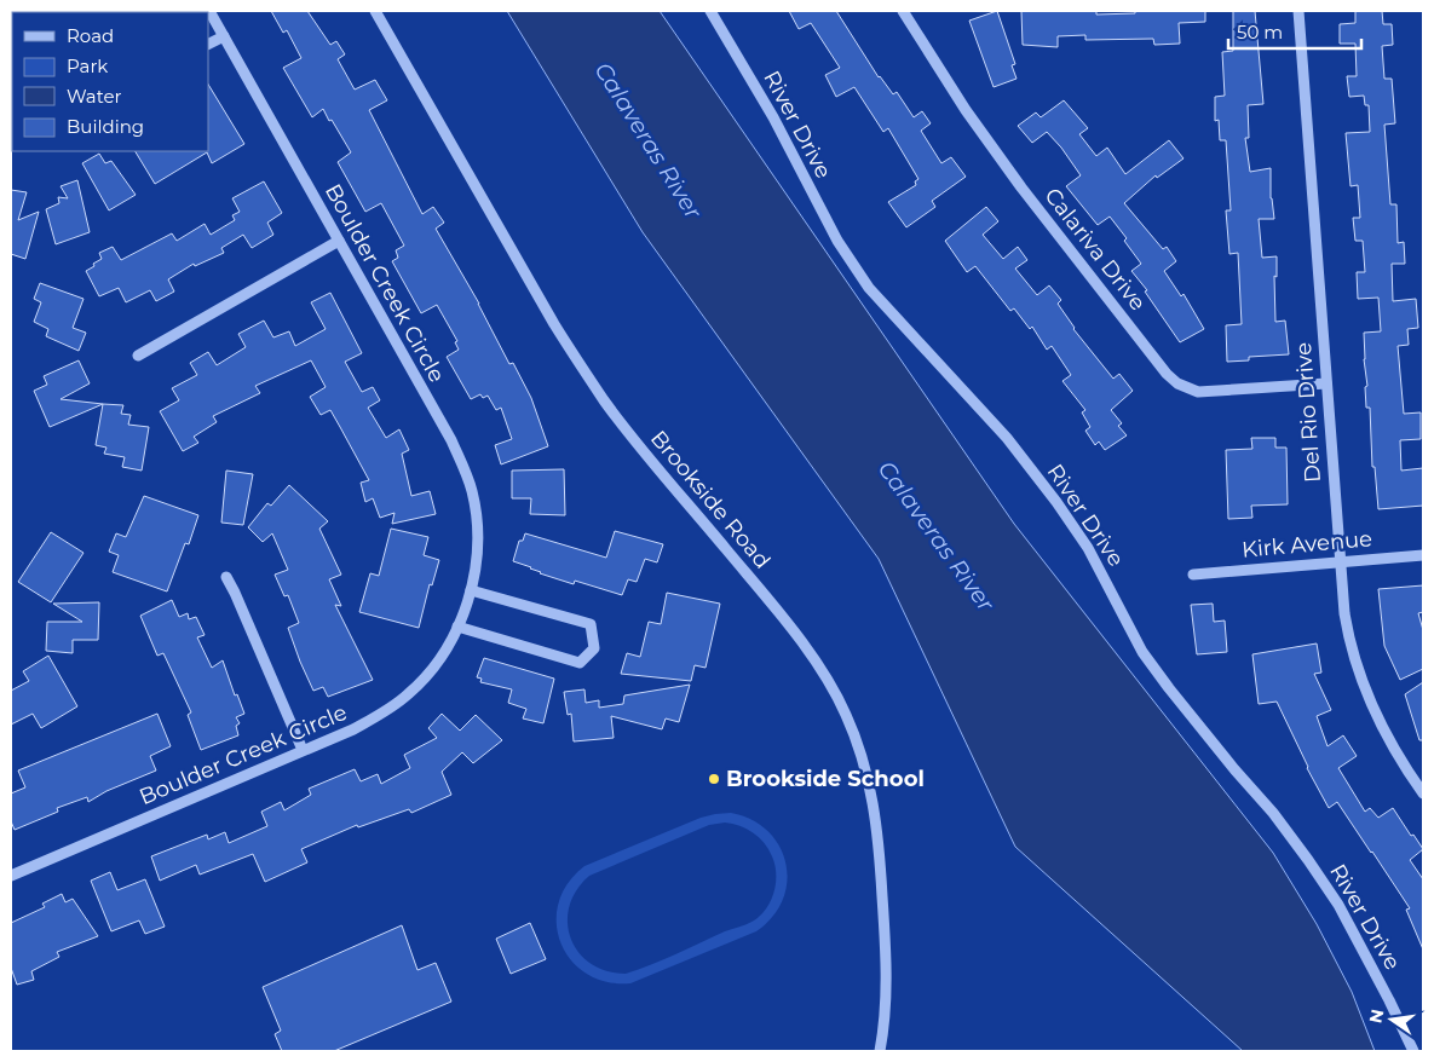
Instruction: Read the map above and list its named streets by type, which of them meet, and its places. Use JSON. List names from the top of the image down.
{
  "streets": {
    "street": [
      "River Drive",
      "Calariva Drive",
      "Boulder Creek Circle",
      "Del Rio Drive",
      "Brookside Road",
      "Kirk Avenue"
    ]
  },
  "crossings": [
    ["Calariva Drive", "Del Rio Drive"],
    ["Del Rio Drive", "Kirk Avenue"]
  ],
  "water": ["Calaveras River"],
  "places": ["Brookside School"],
  "legend": [
    "Road",
    "Park",
    "Water",
    "Building"
  ],
  "scale_bar": "50 m",
  "north": "left"
}
